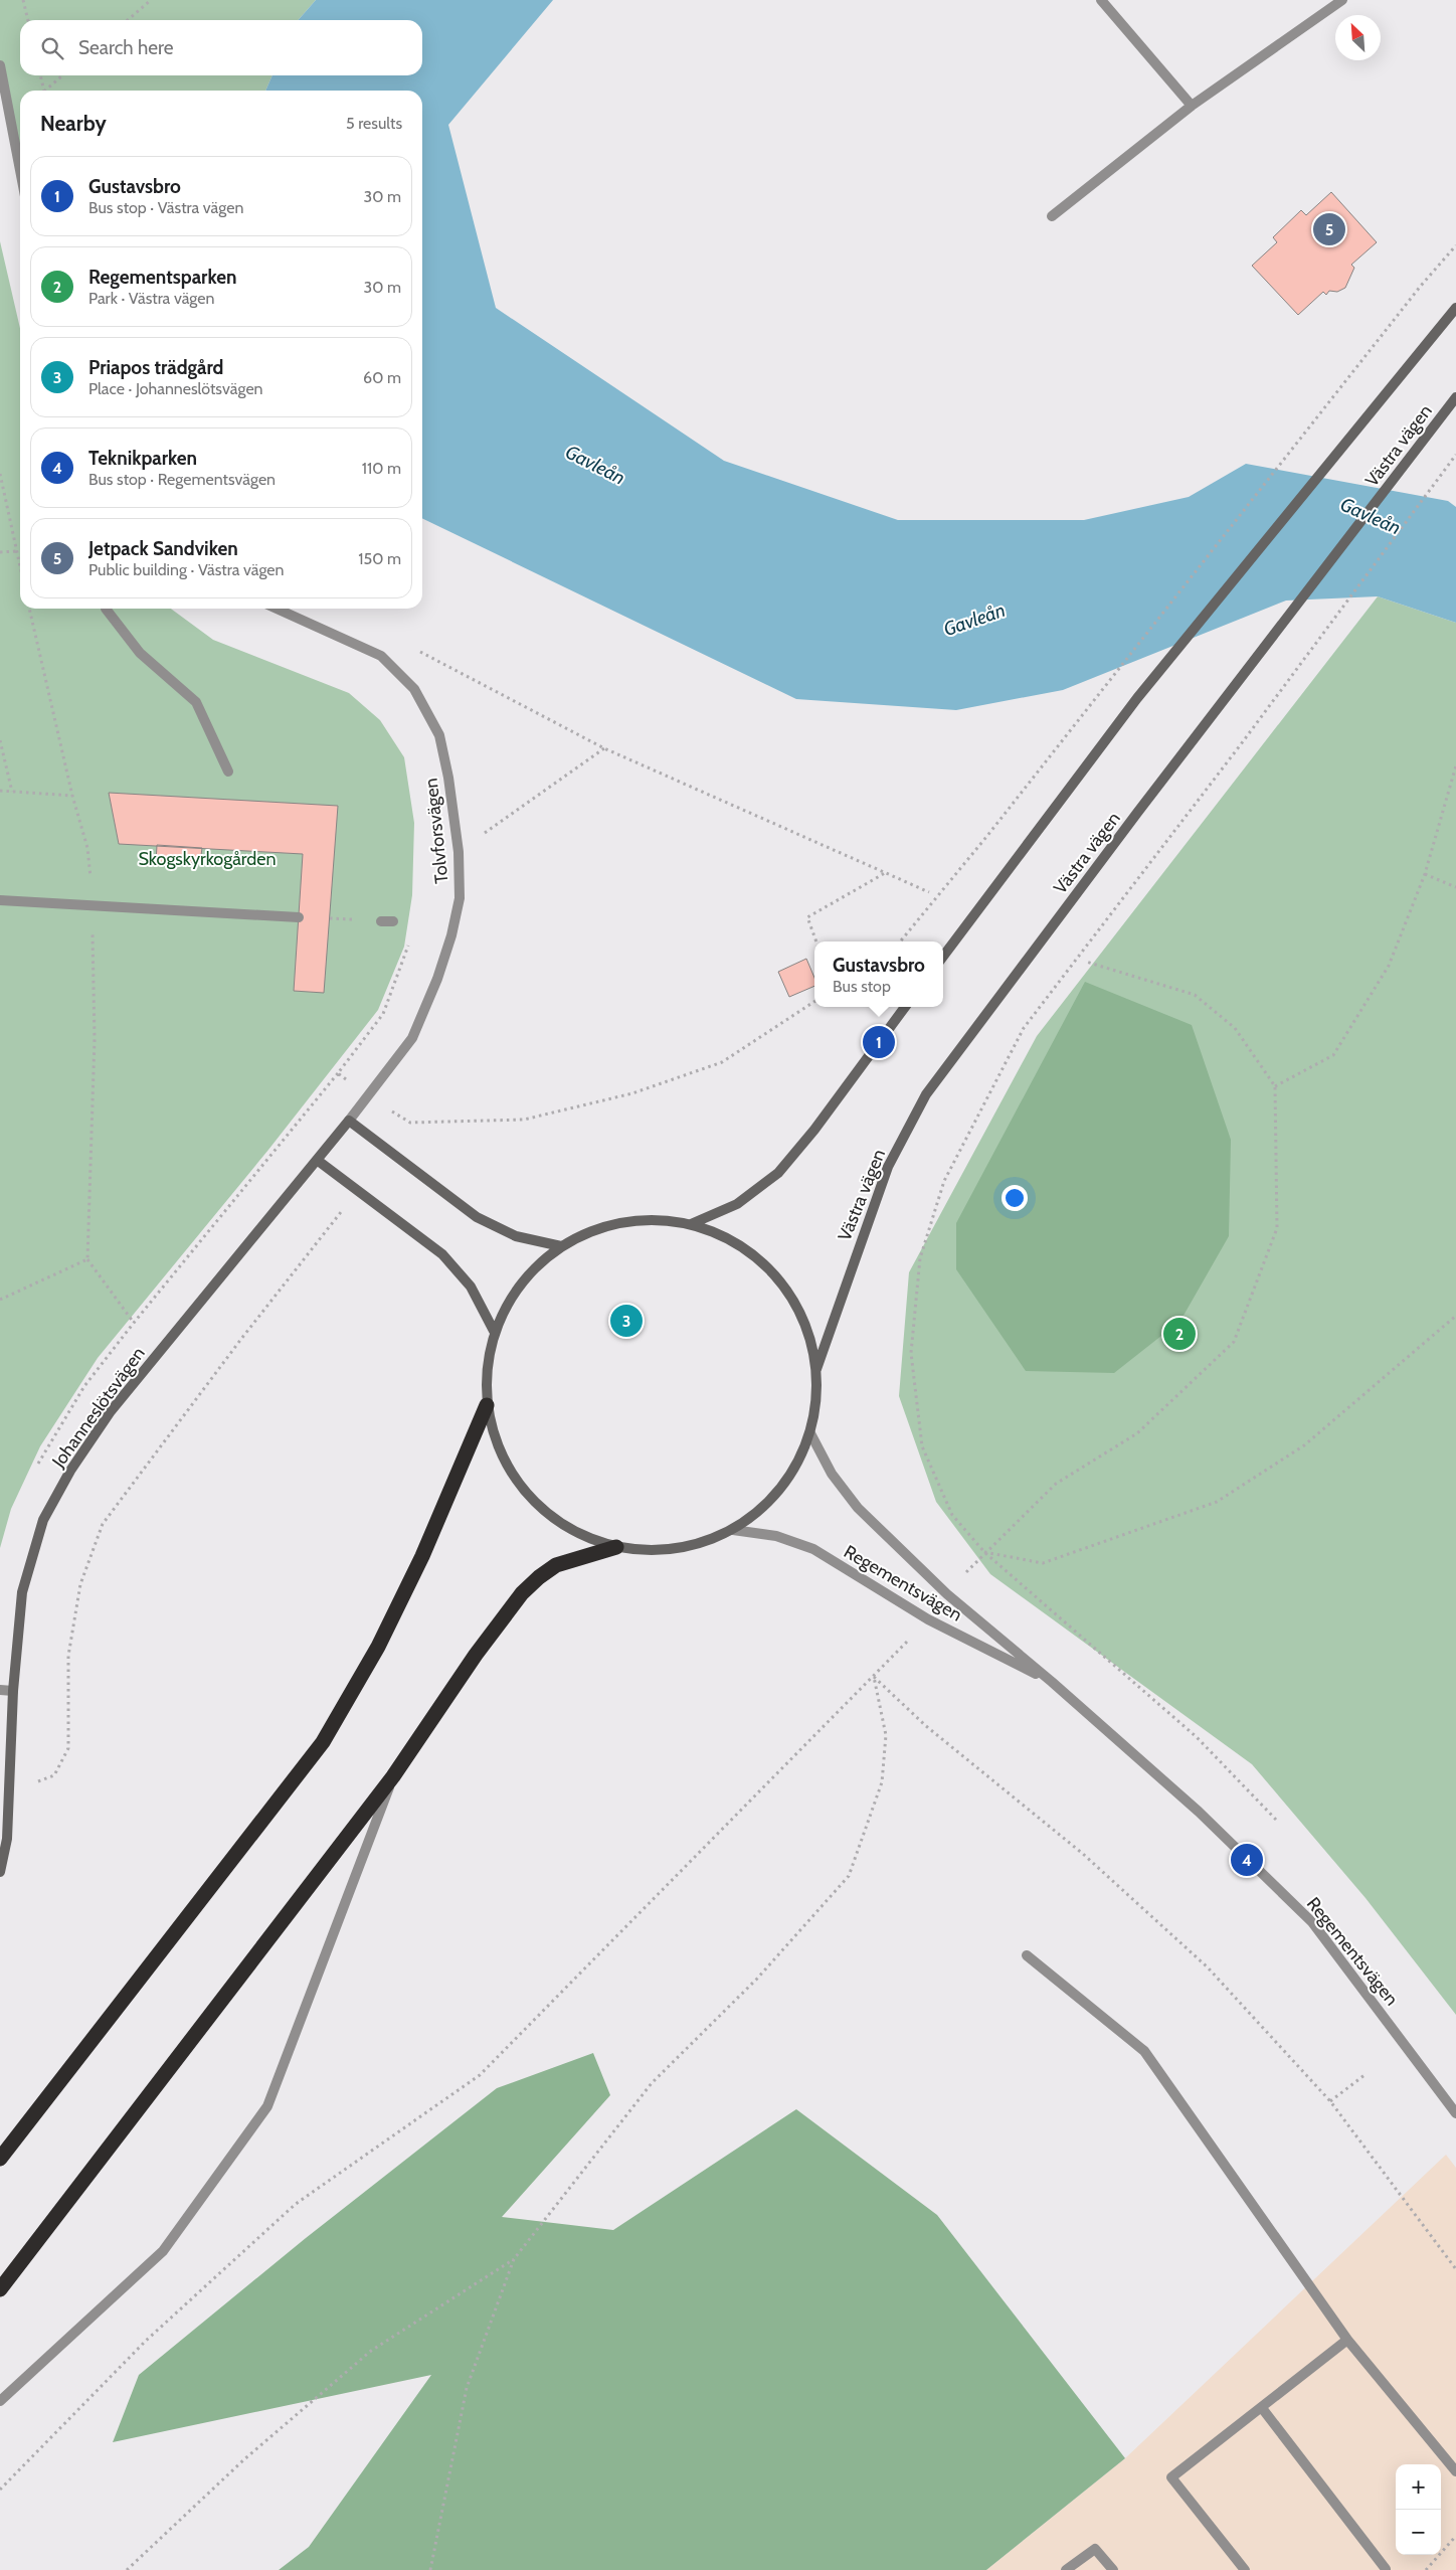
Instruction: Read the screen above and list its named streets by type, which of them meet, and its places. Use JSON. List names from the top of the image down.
{
  "streets": {
    "main road": ["Västra vägen", "Johanneslötsvägen"],
    "street": ["Tolvforsvägen", "Regementsvägen"]
  },
  "crossings": [
    ["Tolvforsvägen", "Johanneslötsvägen"]
  ],
  "water": ["Gavleån"],
  "parks": ["Skogskyrkogården"],
  "north": "top left",
  "page": {
    "search": "Search here",
    "heading": ["Nearby", "5 results"],
    "list": [
      {
        "mark": "1",
        "name": "Gustavsbro",
        "note": "Bus stop · Västra vägen",
        "value": "30 m"
      },
      {
        "mark": "2",
        "name": "Regementsparken",
        "note": "Park · Västra vägen",
        "value": "30 m"
      },
      {
        "mark": "3",
        "name": "Priapos trädgård",
        "note": "Place · Johanneslötsvägen",
        "value": "60 m"
      },
      {
        "mark": "4",
        "name": "Teknikparken",
        "note": "Bus stop · Regementsvägen",
        "value": "110 m"
      },
      {
        "mark": "5",
        "name": "Jetpack Sandviken",
        "note": "Public building · Västra vägen",
        "value": "150 m"
      }
    ],
    "pins": [
      "5",
      "1",
      "3",
      "2",
      "4"
    ],
    "popup": ["Gustavsbro", "Bus stop"],
    "map_buttons": ["+", "−"]
  }
}
